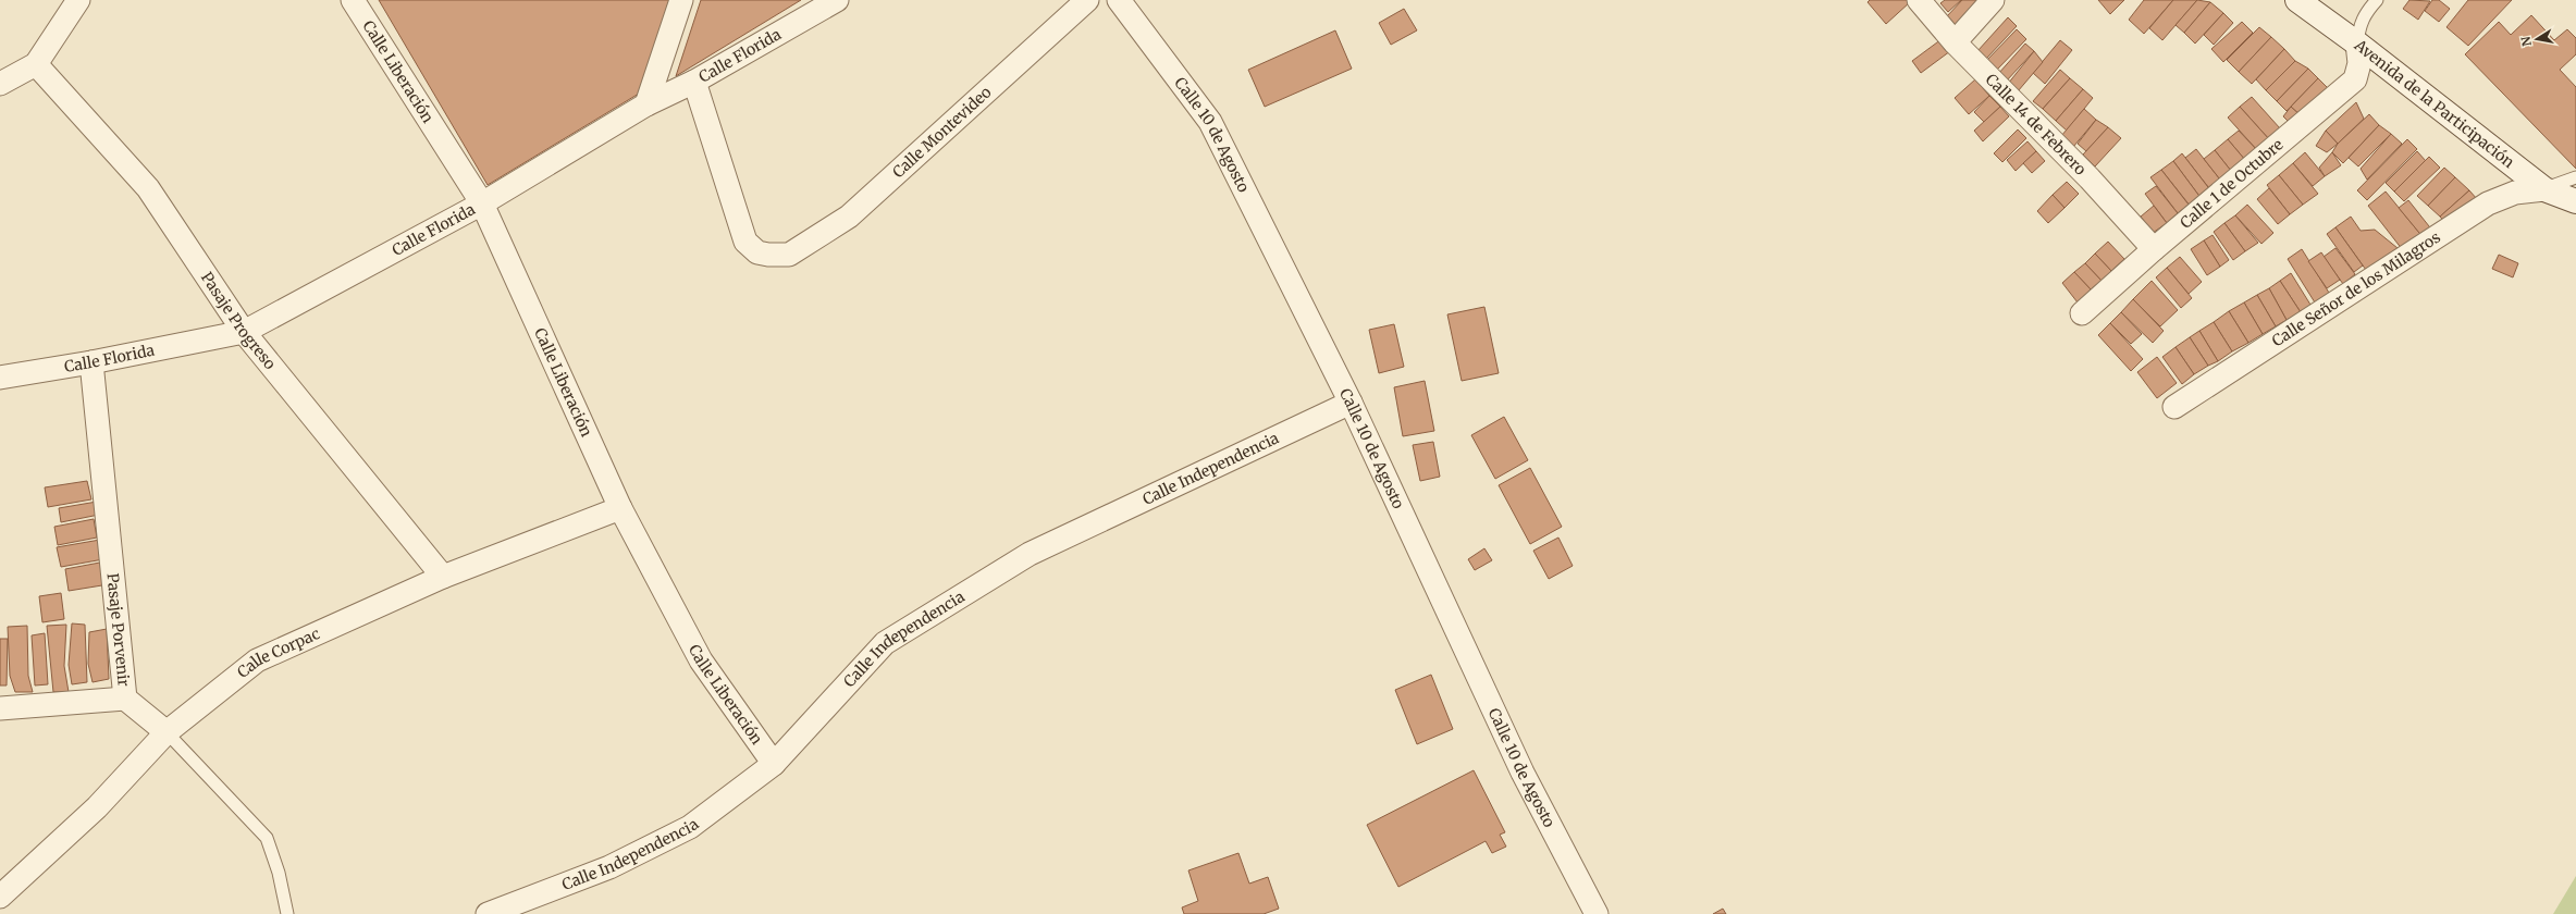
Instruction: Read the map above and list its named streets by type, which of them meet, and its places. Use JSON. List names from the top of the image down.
{
  "streets": {
    "main road": ["Avenida de la Participación"],
    "street": [
      "Calle Florida",
      "Calle Liberación",
      "Calle 14 de Febrero",
      "Calle Montevideo",
      "Calle 10 de Agosto",
      "Calle 1 de Octubre",
      "Calle Señor de los Milagros",
      "Pasaje Progreso",
      "Calle Independencia",
      "Pasaje Porvenir",
      "Calle Corpac"
    ]
  },
  "crossings": [
    ["Calle Florida", "Calle Liberación"],
    ["Calle Florida", "Calle Montevideo"],
    ["Calle Florida", "Pasaje Progreso"],
    ["Calle Florida", "Pasaje Porvenir"],
    ["Calle Liberación", "Calle Independencia"],
    ["Calle Liberación", "Calle Corpac"],
    ["Avenida de la Participación", "Calle 1 de Octubre"],
    ["Avenida de la Participación", "Calle Señor de los Milagros"],
    ["Calle 14 de Febrero", "Calle 1 de Octubre"],
    ["Calle 10 de Agosto", "Calle Independencia"],
    ["Pasaje Progreso", "Calle Corpac"],
    ["Pasaje Porvenir", "Calle Corpac"]
  ],
  "north": "left"
}
